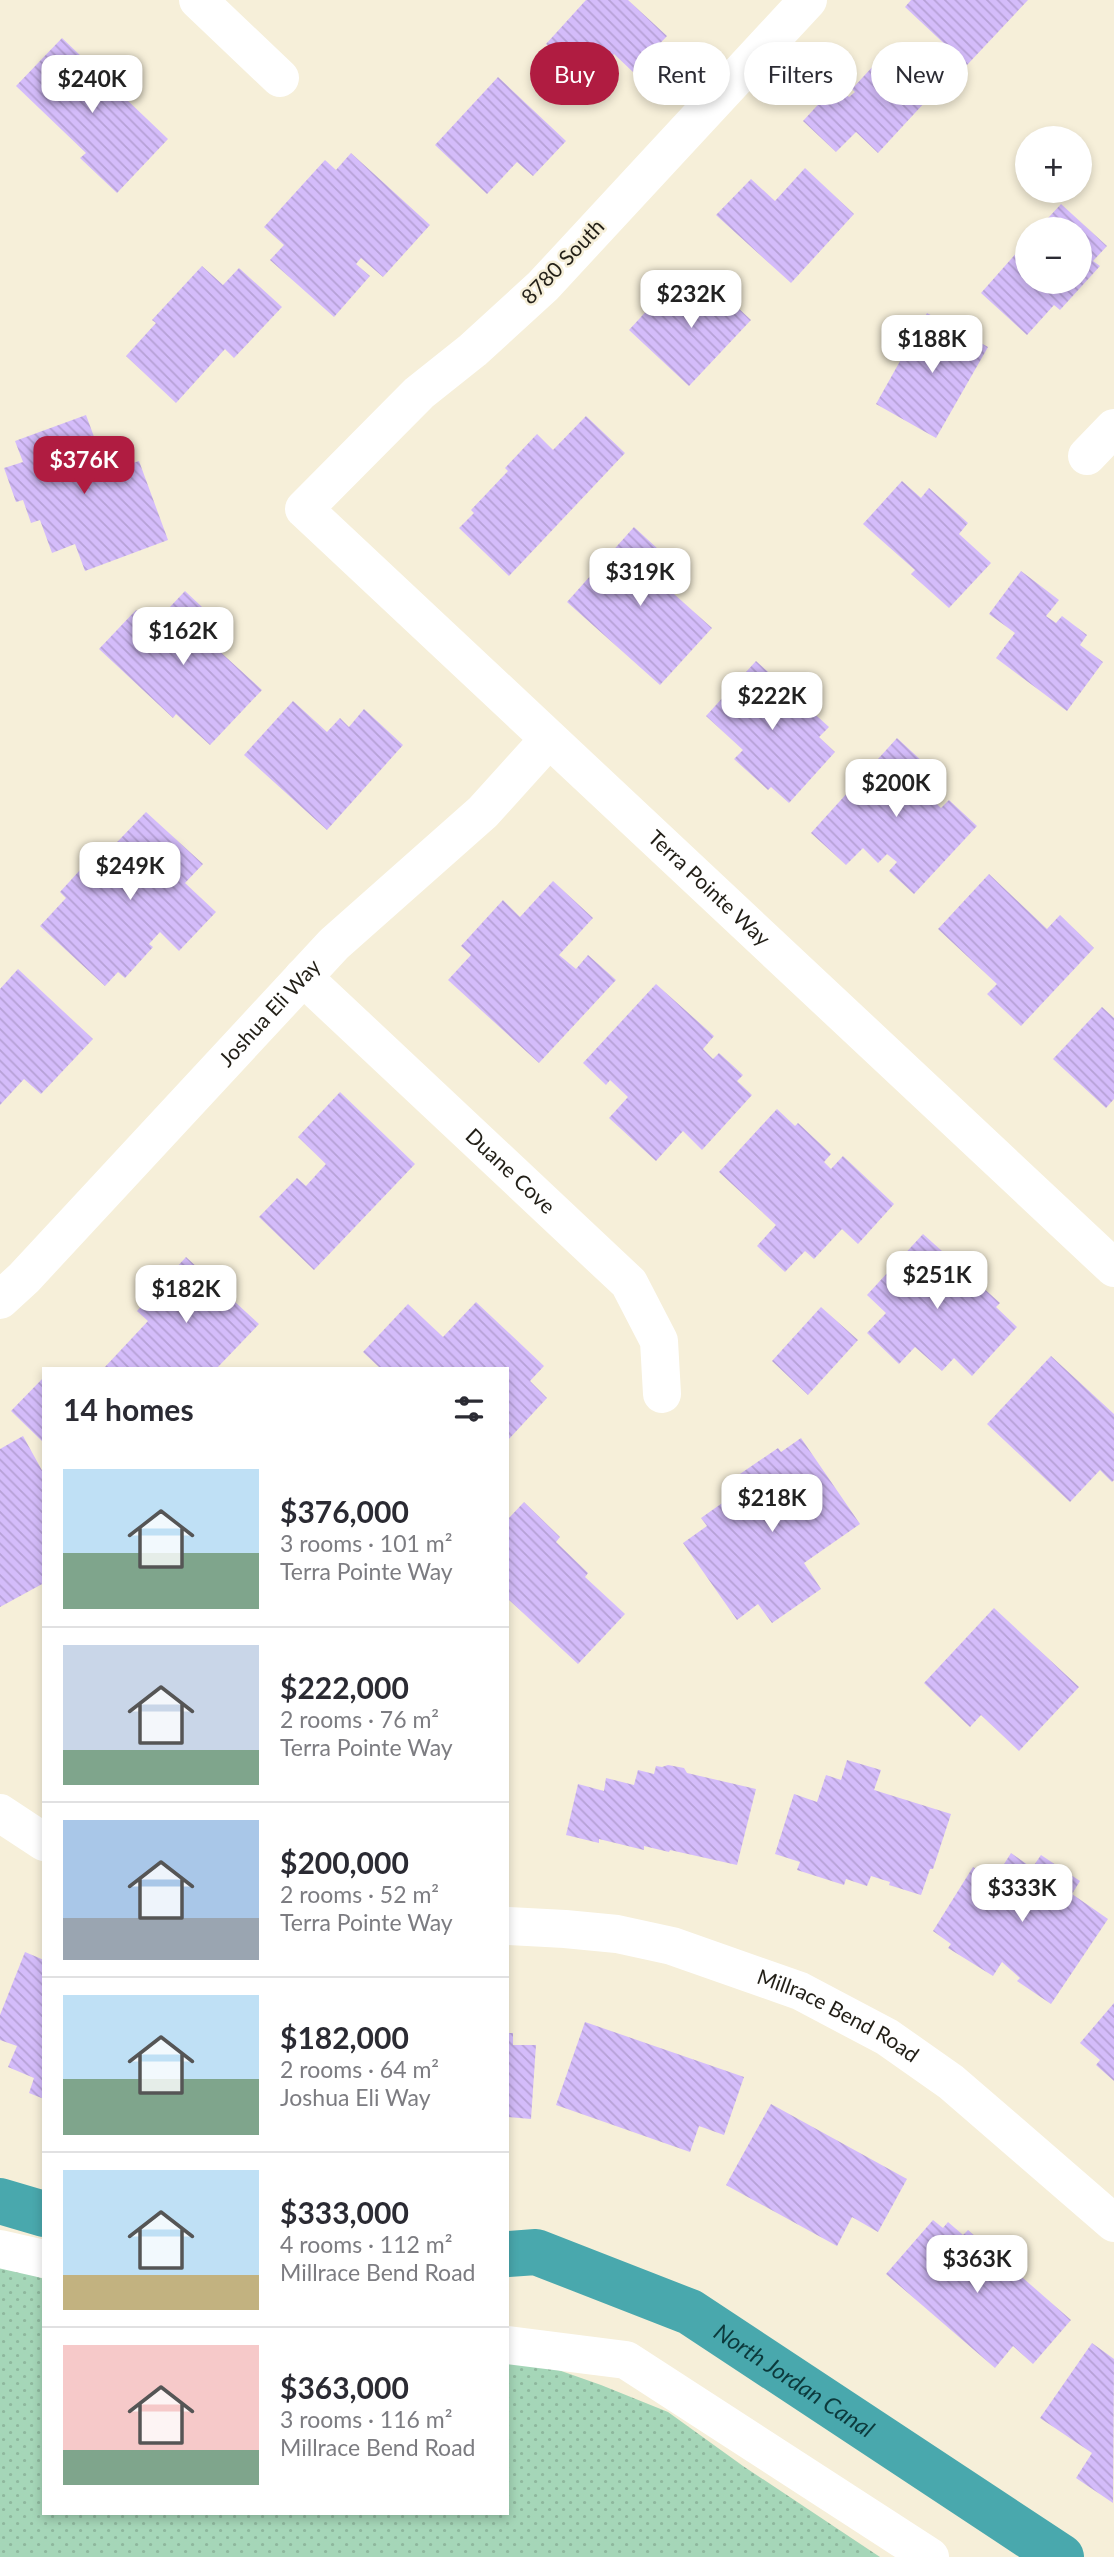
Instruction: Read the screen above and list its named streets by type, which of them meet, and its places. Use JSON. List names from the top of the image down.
{
  "streets": {
    "street": [
      "8780 South",
      "Terra Pointe Way",
      "Joshua Eli Way",
      "Duane Cove",
      "Millrace Bend Road"
    ]
  },
  "crossings": [
    ["8780 South", "Terra Pointe Way"],
    ["Terra Pointe Way", "Joshua Eli Way"],
    ["Joshua Eli Way", "Duane Cove"]
  ],
  "water": ["North Jordan Canal"],
  "page": {
    "chip": [
      "Buy",
      "Rent",
      "Filters",
      "New"
    ],
    "price": [
      "$240K",
      "$232K",
      "$188K",
      "$376K",
      "$319K",
      "$162K",
      "$222K",
      "$200K",
      "$249K",
      "$251K",
      "$182K",
      "$218K",
      "$333K",
      "$363K"
    ],
    "map_buttons": ["+", "−"],
    "heading": "14 homes",
    "list": [
      {
        "name": "$376,000",
        "note": "3 rooms · 101 m² · Terra Pointe Way"
      },
      {
        "name": "$222,000",
        "note": "2 rooms · 76 m² · Terra Pointe Way"
      },
      {
        "name": "$200,000",
        "note": "2 rooms · 52 m² · Terra Pointe Way"
      },
      {
        "name": "$182,000",
        "note": "2 rooms · 64 m² · Joshua Eli Way"
      },
      {
        "name": "$333,000",
        "note": "4 rooms · 112 m² · Millrace Bend Road"
      },
      {
        "name": "$363,000",
        "note": "3 rooms · 116 m² · Millrace Bend Road"
      }
    ]
  }
}
